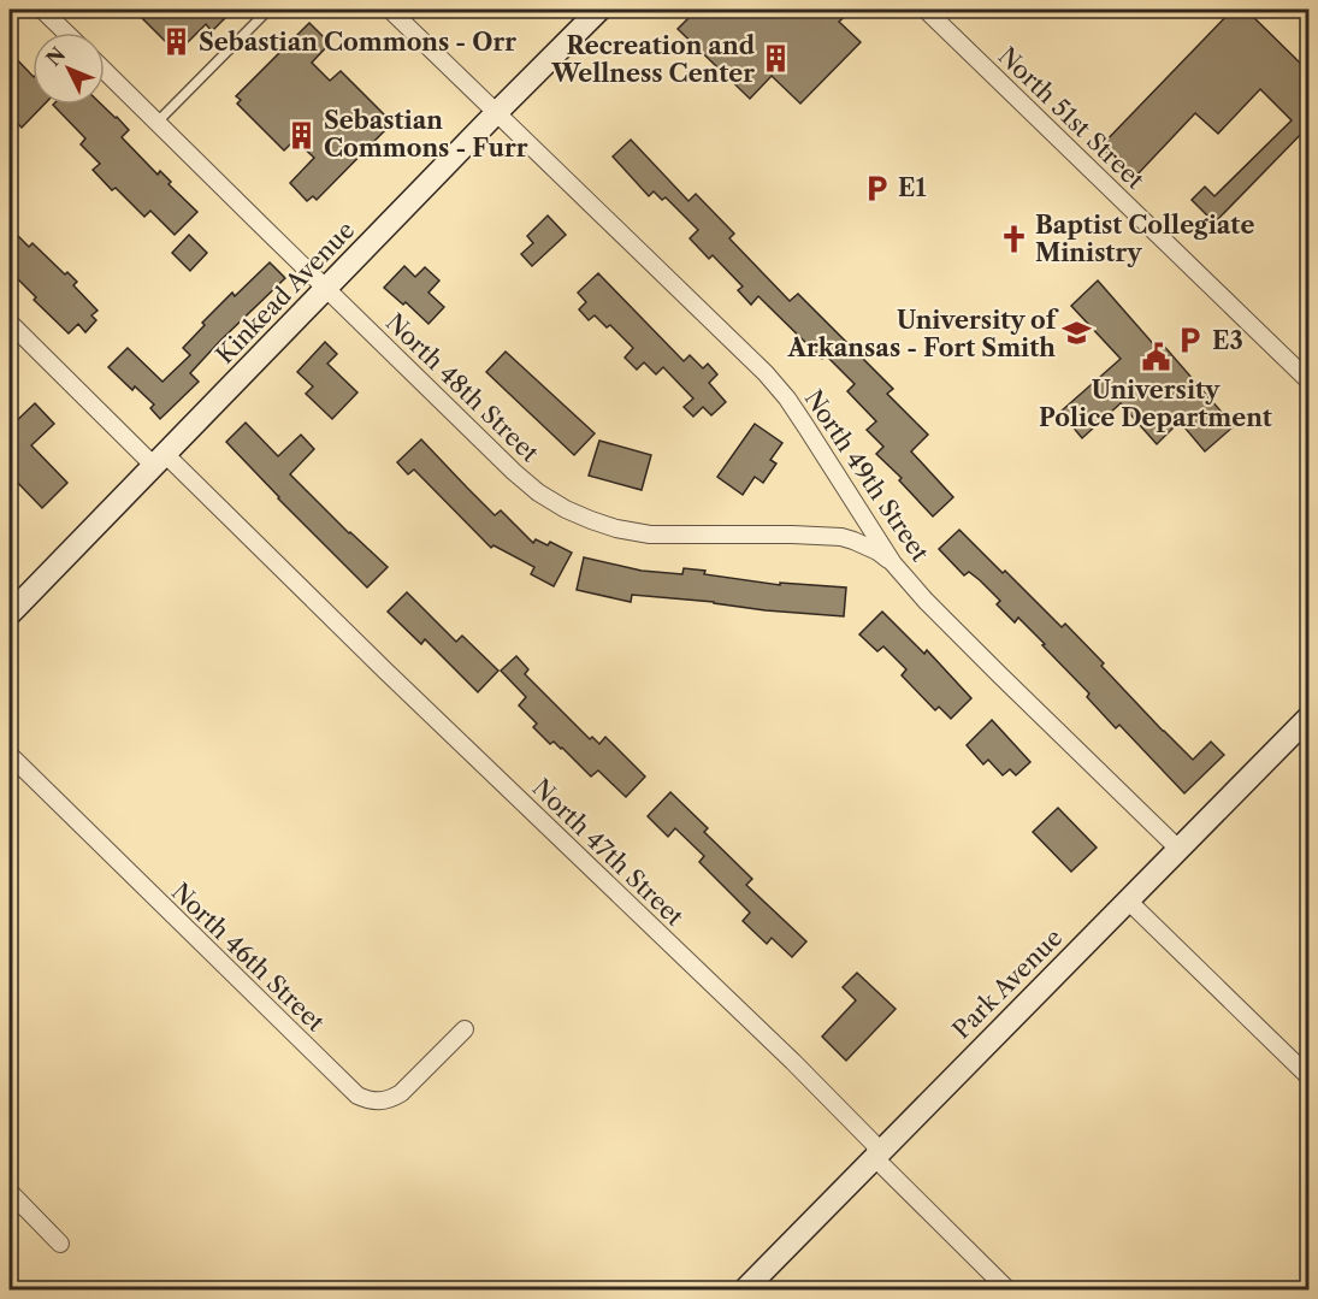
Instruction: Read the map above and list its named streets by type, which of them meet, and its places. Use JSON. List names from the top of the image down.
{
  "streets": {
    "street": [
      "North 51st Street",
      "Kinkead Avenue",
      "North 48th Street",
      "North 49th Street",
      "North 47th Street",
      "North 46th Street",
      "Park Avenue"
    ]
  },
  "crossings": [
    ["Kinkead Avenue", "North 48th Street"],
    ["Kinkead Avenue", "North 49th Street"],
    ["Kinkead Avenue", "North 47th Street"],
    ["North 48th Street", "North 49th Street"],
    ["North 49th Street", "Park Avenue"],
    ["North 47th Street", "Park Avenue"]
  ],
  "places": {
    "building": ["Sebastian Commons - Orr", "Recreation and Wellness Center", "Sebastian Commons - Furr"],
    "parking": ["E1", "E3"],
    "church": ["Baptist Collegiate Ministry"],
    "school or university": ["University of Arkansas - Fort Smith"],
    "public building": ["University Police Department"]
  },
  "north": "top left"
}
